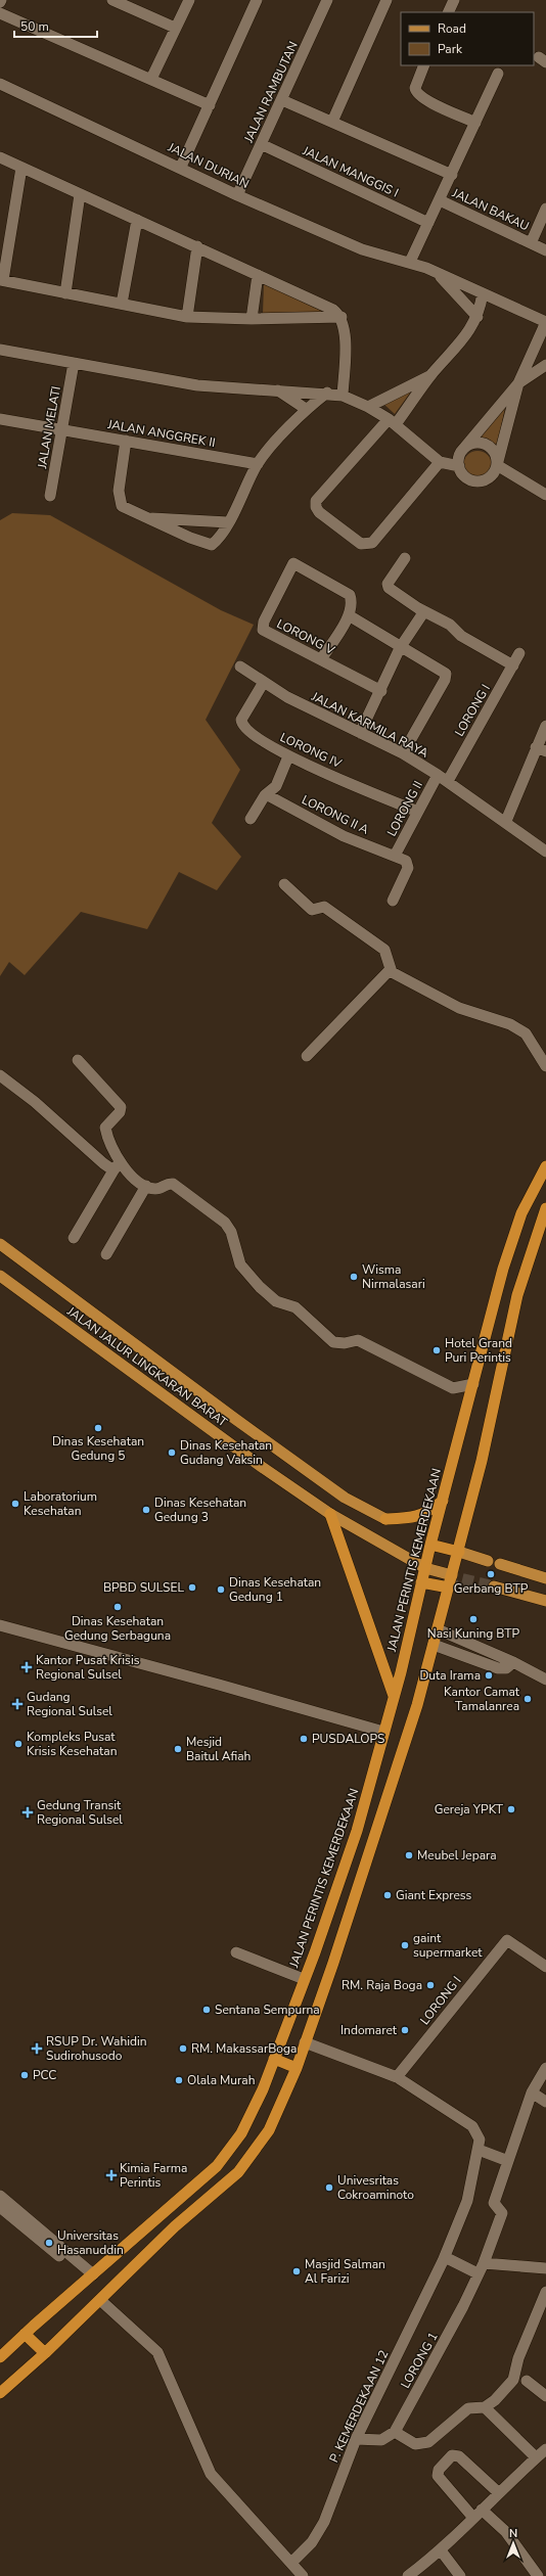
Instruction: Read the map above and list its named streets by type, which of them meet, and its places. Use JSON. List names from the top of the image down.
{
  "streets": {
    "highway": ["JALAN PERINTIS KEMERDEKAAN"],
    "main road": ["JALAN JALUR LINGKARAN BARAT"],
    "street": [
      "JALAN RAMBUTAN",
      "JALAN DURIAN",
      "JALAN MANGGIS I",
      "JALAN BAKAU",
      "JALAN MELATI",
      "JALAN ANGGREK II",
      "LORONG V",
      "LORONG I",
      "JALAN KARMILA RAYA",
      "LORONG IV",
      "LORONG II",
      "LORONG II A",
      "LORONG 1",
      "P. KEMERDEKAAN 12"
    ]
  },
  "crossings": [
    ["JALAN RAMBUTAN", "JALAN DURIAN"],
    ["JALAN RAMBUTAN", "JALAN MANGGIS I"],
    ["JALAN MELATI", "JALAN ANGGREK II"],
    ["LORONG I", "JALAN KARMILA RAYA"],
    ["LORONG I", "LORONG II"],
    ["JALAN KARMILA RAYA", "LORONG IV"],
    ["JALAN KARMILA RAYA", "LORONG II"],
    ["LORONG IV", "LORONG II"],
    ["LORONG II", "LORONG II A"],
    ["JALAN JALUR LINGKARAN BARAT", "JALAN PERINTIS KEMERDEKAAN"]
  ],
  "places": {
    "other": [
      "Wisma Nirmalasari",
      "Hotel Grand Puri Perintis",
      "Dinas Kesehatan Gedung 5",
      "Dinas Kesehatan Gudang Vaksin",
      "Laboratorium Kesehatan",
      "Dinas Kesehatan Gedung 3",
      "Gerbang BTP",
      "BPBD SULSEL",
      "Dinas Kesehatan Gedung 1",
      "Dinas Kesehatan Gedung Serbaguna",
      "Nasi Kuning BTP",
      "Duta Irama",
      "Kantor Camat Tamalanrea",
      "PUSDALOPS",
      "Kompleks Pusat Krisis Kesehatan",
      "Mesjid Baitul Afiah",
      "Gereja YPKT",
      "Meubel Jepara",
      "Giant Express",
      "gaint supermarket",
      "RM. Raja Boga",
      "Sentana Sempurna",
      "Indomaret",
      "RM. MakassarBoga",
      "PCC",
      "Olala Murah",
      "Univesritas Cokroaminoto",
      "Universitas Hasanuddin",
      "Masjid Salman Al Farizi"
    ],
    "health": [
      "Kantor Pusat Krisis Regional Sulsel",
      "Gudang Regional Sulsel",
      "Gedung Transit Regional Sulsel",
      "RSUP Dr. Wahidin Sudirohusodo",
      "Kimia Farma Perintis"
    ]
  },
  "legend": ["Road", "Park"],
  "scale_bar": "50 m",
  "north": "top"
}
